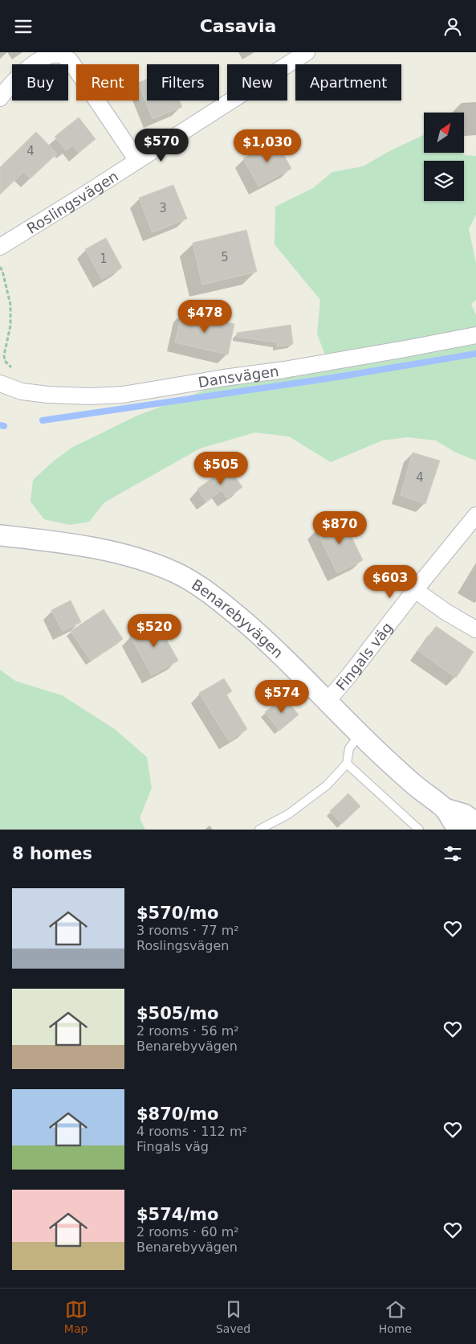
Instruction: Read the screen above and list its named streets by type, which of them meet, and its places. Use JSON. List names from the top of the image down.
{
  "streets": {
    "street": [
      "Roslingsvägen",
      "Dansvägen",
      "Benarebyvägen",
      "Fingals väg"
    ]
  },
  "crossings": [
    ["Benarebyvägen", "Fingals väg"]
  ],
  "house_numbers": [
    "4",
    "3",
    "5",
    "1",
    "4"
  ],
  "north": "top right",
  "page": {
    "header": "Casavia",
    "chip": [
      "Buy",
      "Rent",
      "Filters",
      "New",
      "Apartment"
    ],
    "price": [
      "$570",
      "$1,030",
      "$478",
      "$505",
      "$870",
      "$603",
      "$520",
      "$574"
    ],
    "heading": "8 homes",
    "list": [
      {
        "name": "$570/mo",
        "note": "3 rooms · 77 m² · Roslingsvägen"
      },
      {
        "name": "$505/mo",
        "note": "2 rooms · 56 m² · Benarebyvägen"
      },
      {
        "name": "$870/mo",
        "note": "4 rooms · 112 m² · Fingals väg"
      },
      {
        "name": "$574/mo",
        "note": "2 rooms · 60 m² · Benarebyvägen"
      }
    ],
    "tabs": ["Map", "Saved", "Home"]
  }
}
